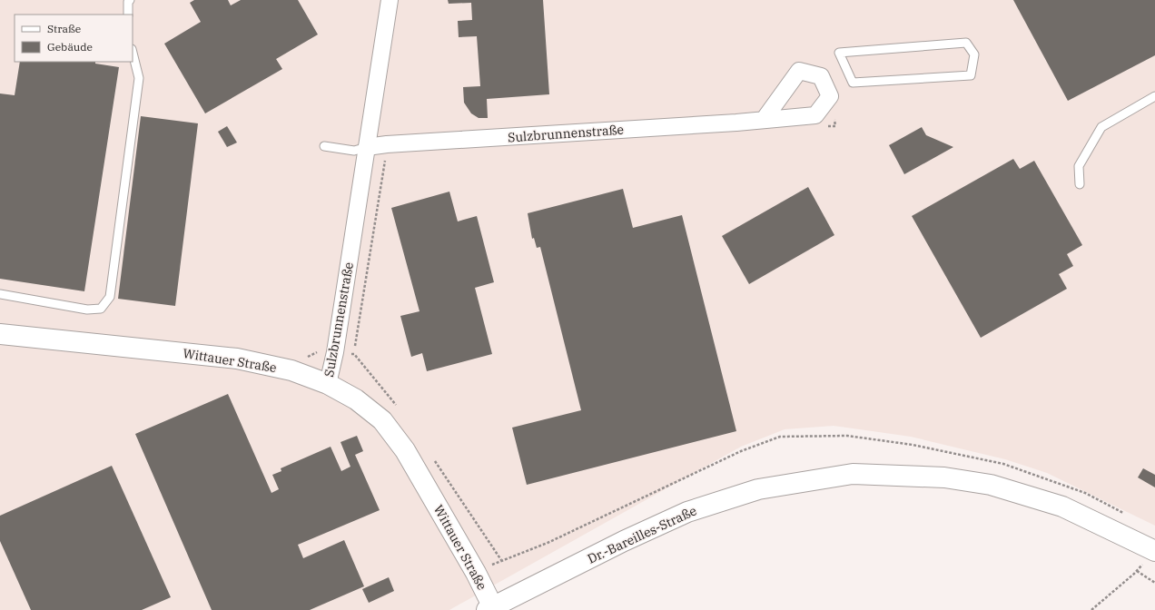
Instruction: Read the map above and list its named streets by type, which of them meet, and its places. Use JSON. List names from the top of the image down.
{
  "streets": {
    "main road": ["Wittauer Straße", "Dr.-Bareilles-Straße"],
    "street": ["Sulzbrunnenstraße"]
  },
  "crossings": [
    ["Sulzbrunnenstraße", "Wittauer Straße"],
    ["Wittauer Straße", "Dr.-Bareilles-Straße"]
  ],
  "legend": ["Straße", "Gebäude"]
}
